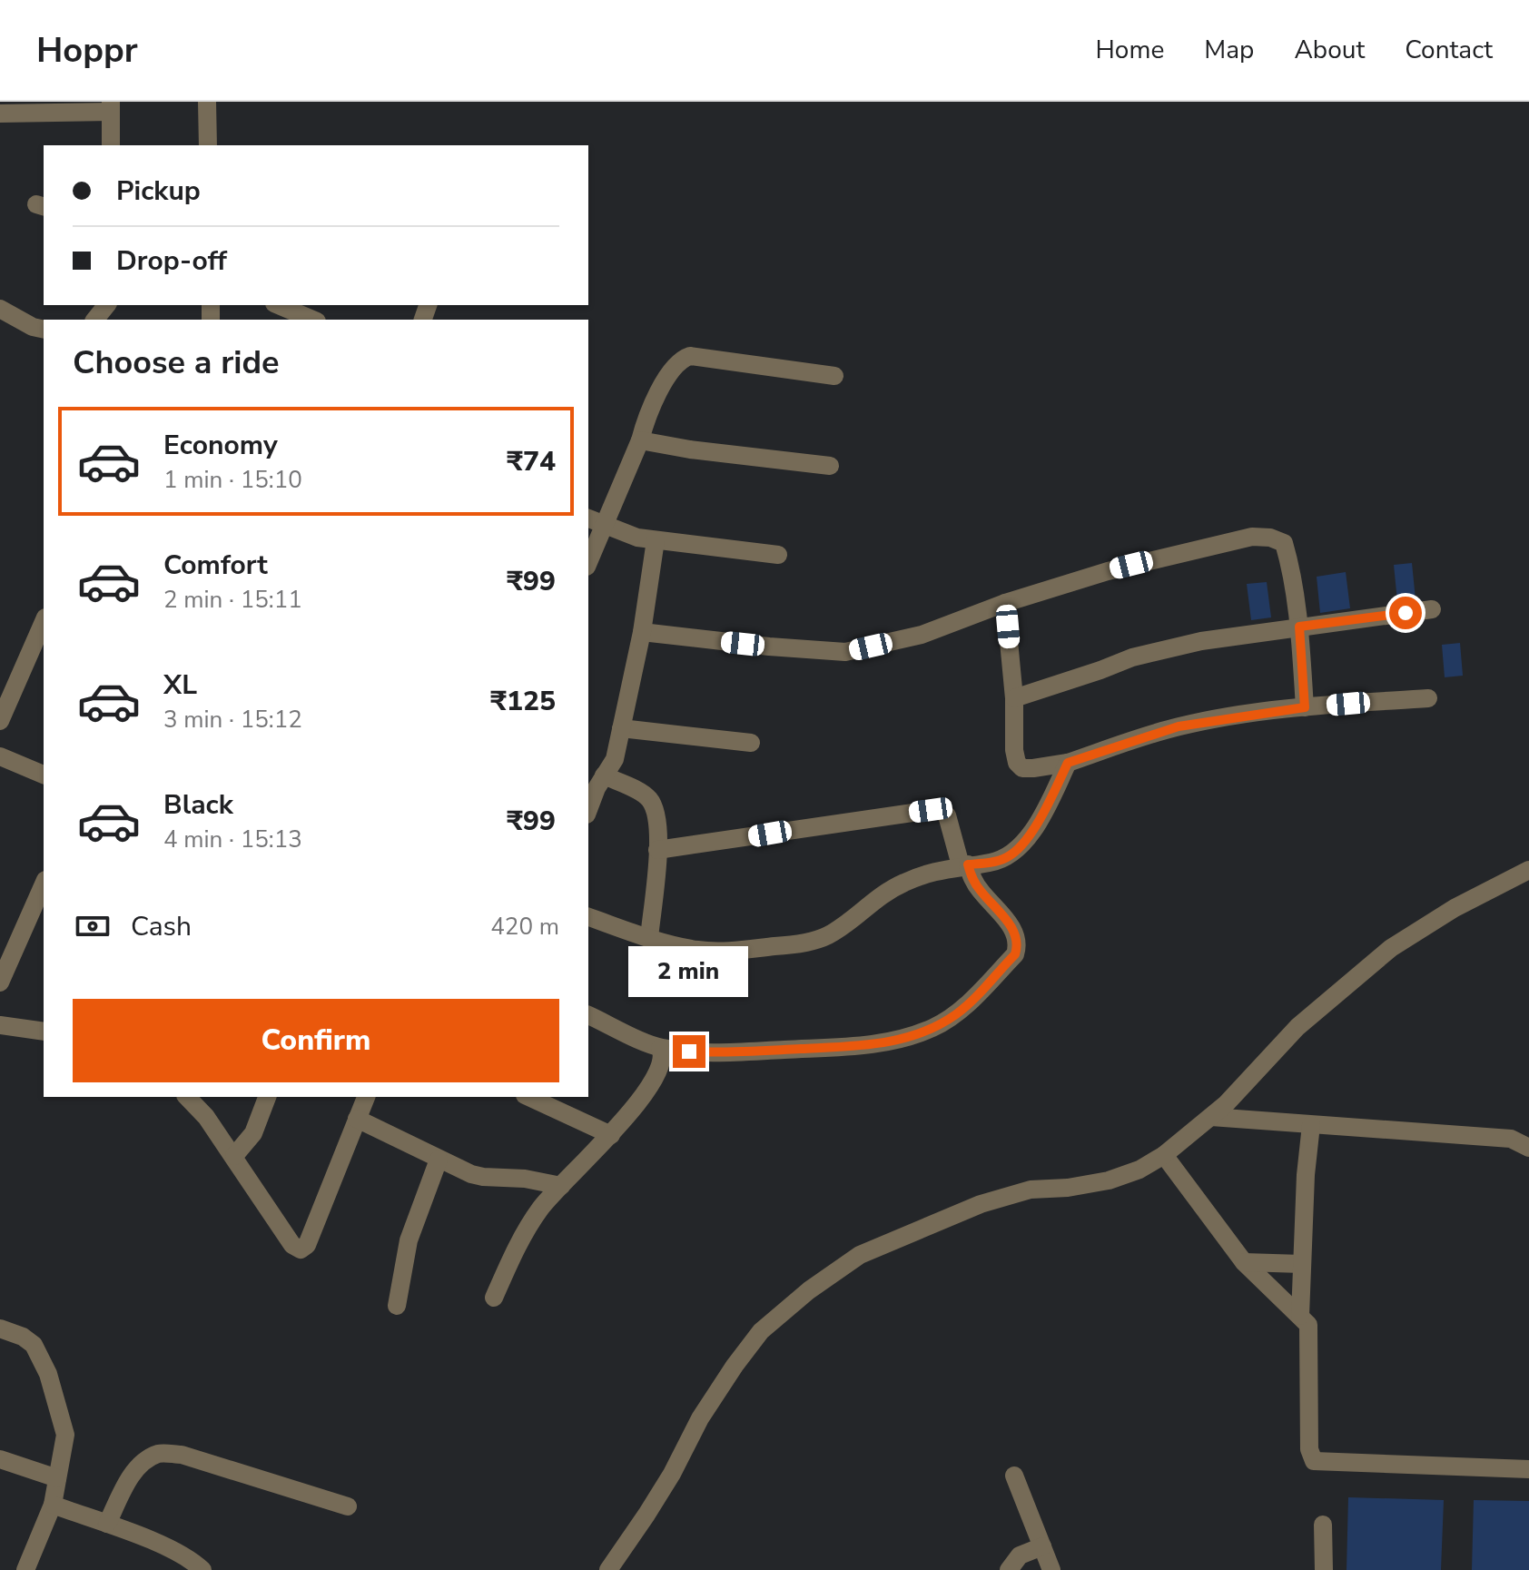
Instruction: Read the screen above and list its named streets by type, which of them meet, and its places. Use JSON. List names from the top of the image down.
{
  "page": {
    "header": "Hoppr",
    "nav": [
      "Home",
      "Map",
      "About",
      "Contact"
    ],
    "banner": ["Pickup", "Drop-off"],
    "heading": "Choose a ride",
    "list": [
      {
        "name": "Economy",
        "note": "1 min · 15:10",
        "value": "₹74"
      },
      {
        "name": "Comfort",
        "note": "2 min · 15:11",
        "value": "₹99"
      },
      {
        "name": "XL",
        "note": "3 min · 15:12",
        "value": "₹125"
      },
      {
        "name": "Black",
        "note": "4 min · 15:13",
        "value": "₹99"
      }
    ],
    "pay": ["Cash", "420 m"],
    "bubble": "2 min",
    "buttons": "Confirm"
  }
}
